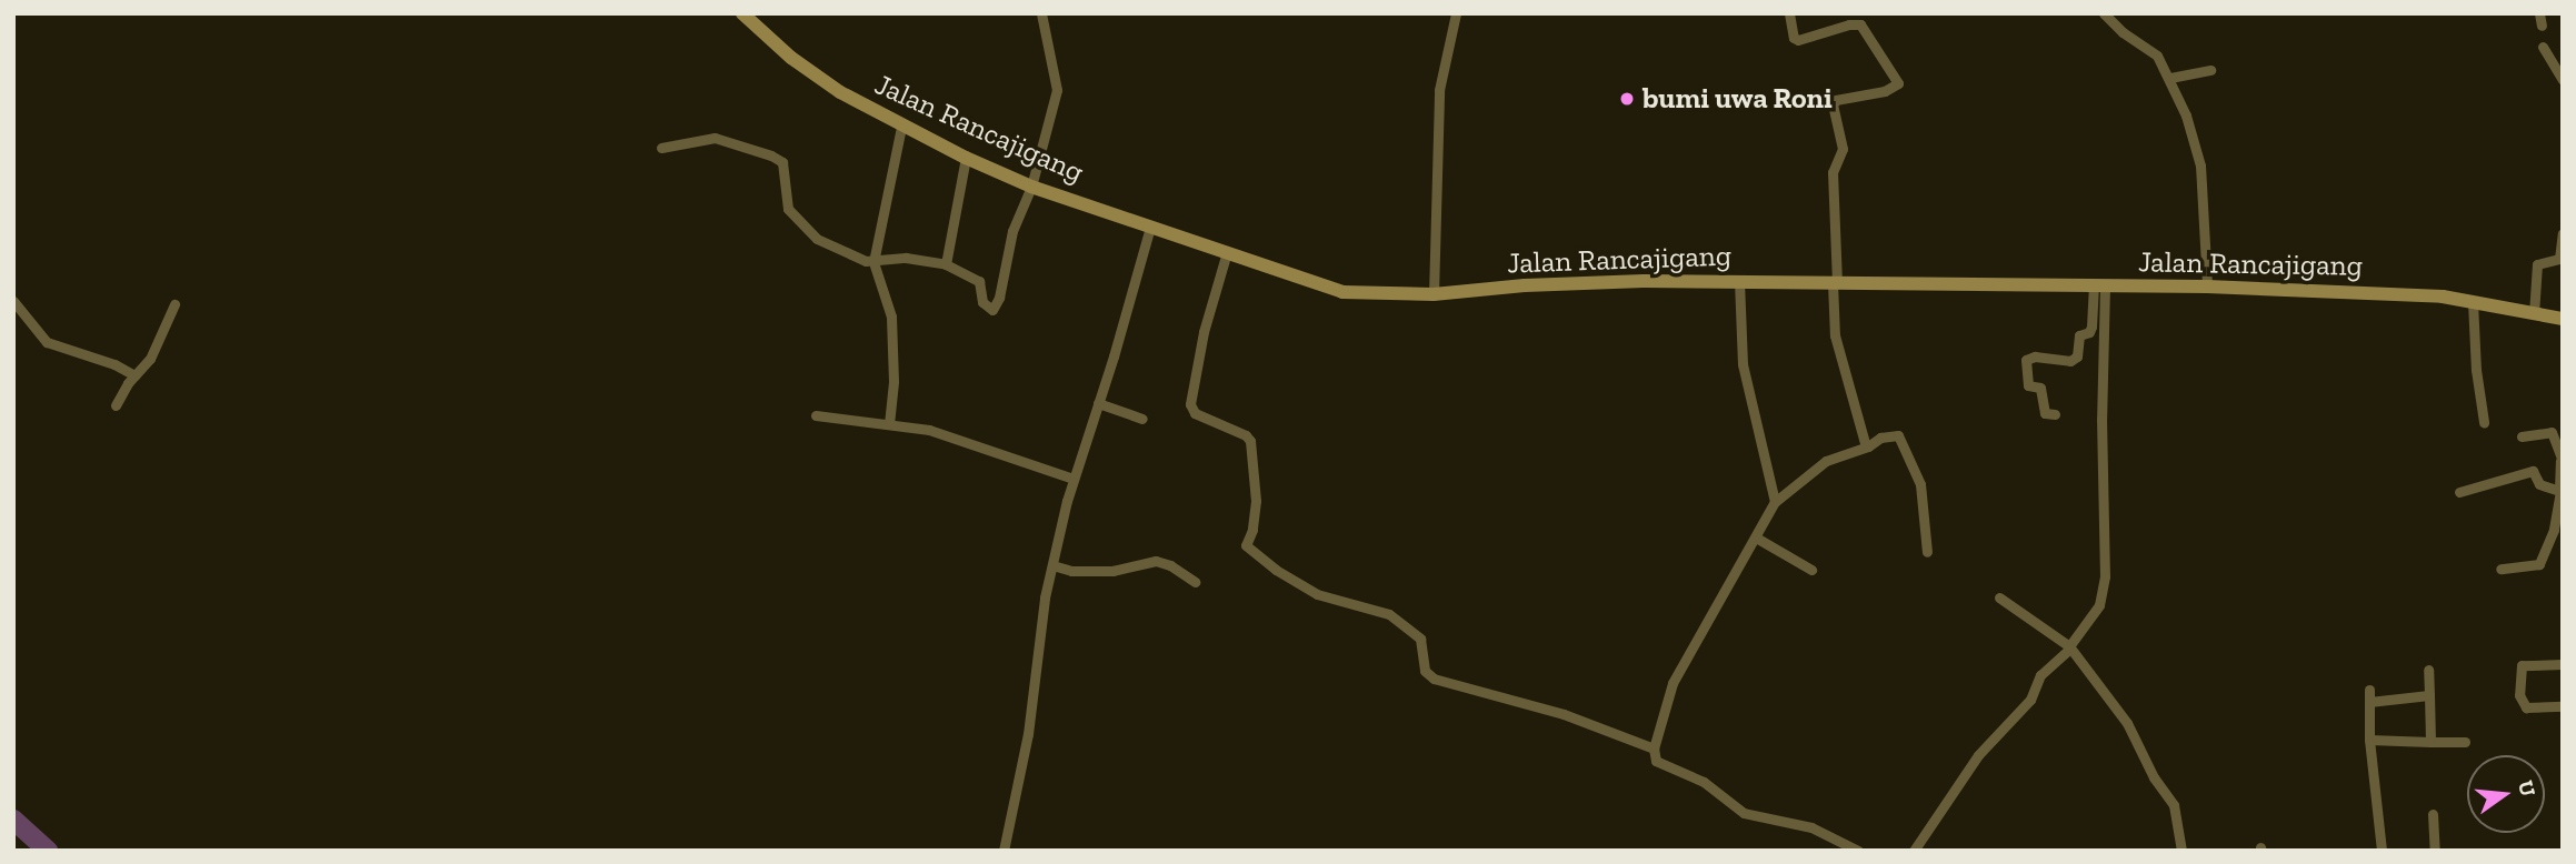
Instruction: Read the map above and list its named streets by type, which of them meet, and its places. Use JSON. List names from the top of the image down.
{
  "streets": {
    "main road": ["Jalan Rancajigang"]
  },
  "places": ["bumi uwa Roni"],
  "north": "right"
}
